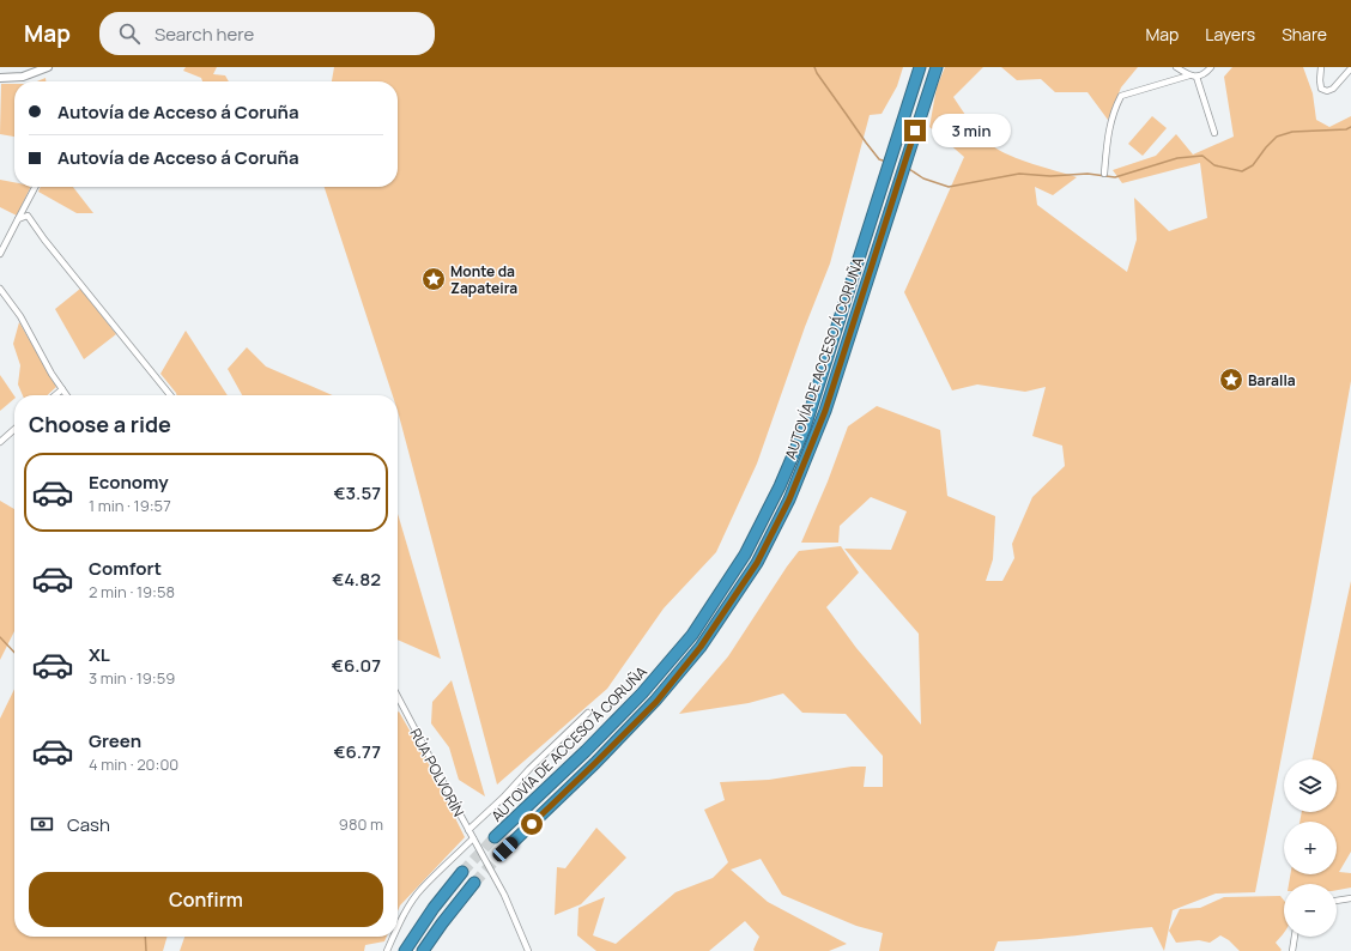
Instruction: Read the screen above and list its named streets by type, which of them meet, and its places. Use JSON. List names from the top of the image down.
{
  "streets": {
    "highway": ["AUTOVÍA DE ACCESO Á CORUÑA"],
    "street": ["RÚA POLVORÍN"]
  },
  "places": {
    "place": ["Monte da Zapateira", "Baralla"]
  },
  "page": {
    "header": "Map",
    "search": "Search here",
    "nav": ["Map", "Layers", "Share"],
    "banner": ["Autovía de Acceso á Coruña", "Autovía de Acceso á Coruña"],
    "bubble": "3 min",
    "heading": "Choose a ride",
    "list": [
      {
        "name": "Economy",
        "note": "1 min · 19:57",
        "value": "€3.57"
      },
      {
        "name": "Comfort",
        "note": "2 min · 19:58",
        "value": "€4.82"
      },
      {
        "name": "XL",
        "note": "3 min · 19:59",
        "value": "€6.07"
      },
      {
        "name": "Green",
        "note": "4 min · 20:00",
        "value": "€6.77"
      }
    ],
    "map_buttons": ["+", "−"],
    "pay": ["Cash", "980 m"],
    "buttons": "Confirm"
  }
}
